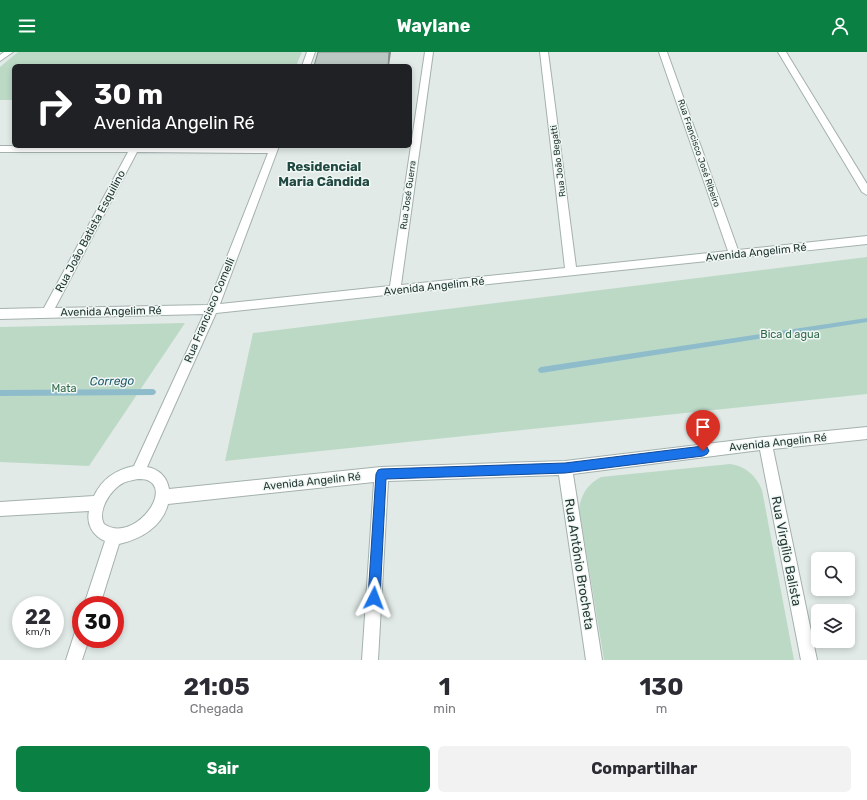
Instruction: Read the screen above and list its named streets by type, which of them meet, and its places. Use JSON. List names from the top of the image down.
{
  "streets": {
    "street": [
      "Rua Francisco José Ribeiro",
      "Rua João Begatti",
      "Rua José Guerra",
      "Rua João Batista Esquilino",
      "Avenida Angelim Ré",
      "Rua Francisco Comelli",
      "Avenida Angelin Ré",
      "Rua Virgílio Balista",
      "Rua Antônio Brocheta"
    ]
  },
  "crossings": [
    ["Rua Francisco José Ribeiro", "Avenida Angelim Ré"],
    ["Rua João Begatti", "Avenida Angelim Ré"],
    ["Rua José Guerra", "Avenida Angelim Ré"],
    ["Rua João Batista Esquilino", "Avenida Angelim Ré"],
    ["Avenida Angelim Ré", "Rua Francisco Comelli"],
    ["Rua Francisco Comelli", "Avenida Angelin Ré"],
    ["Avenida Angelin Ré", "Rua Virgílio Balista"],
    ["Avenida Angelin Ré", "Rua Antônio Brocheta"]
  ],
  "districts": ["Residencial Maria Cândida"],
  "water": ["Corrego"],
  "parks": ["Bica d agua", "Mata"],
  "page": {
    "header": "Waylane",
    "turn": ["30 m", "Avenida Angelin Ré"],
    "speed": "22 km/h",
    "limit": "30",
    "eta": [
      "21:05",
      "Chegada",
      "1",
      "min",
      "130",
      "m"
    ],
    "buttons": ["Sair", "Compartilhar"]
  }
}
